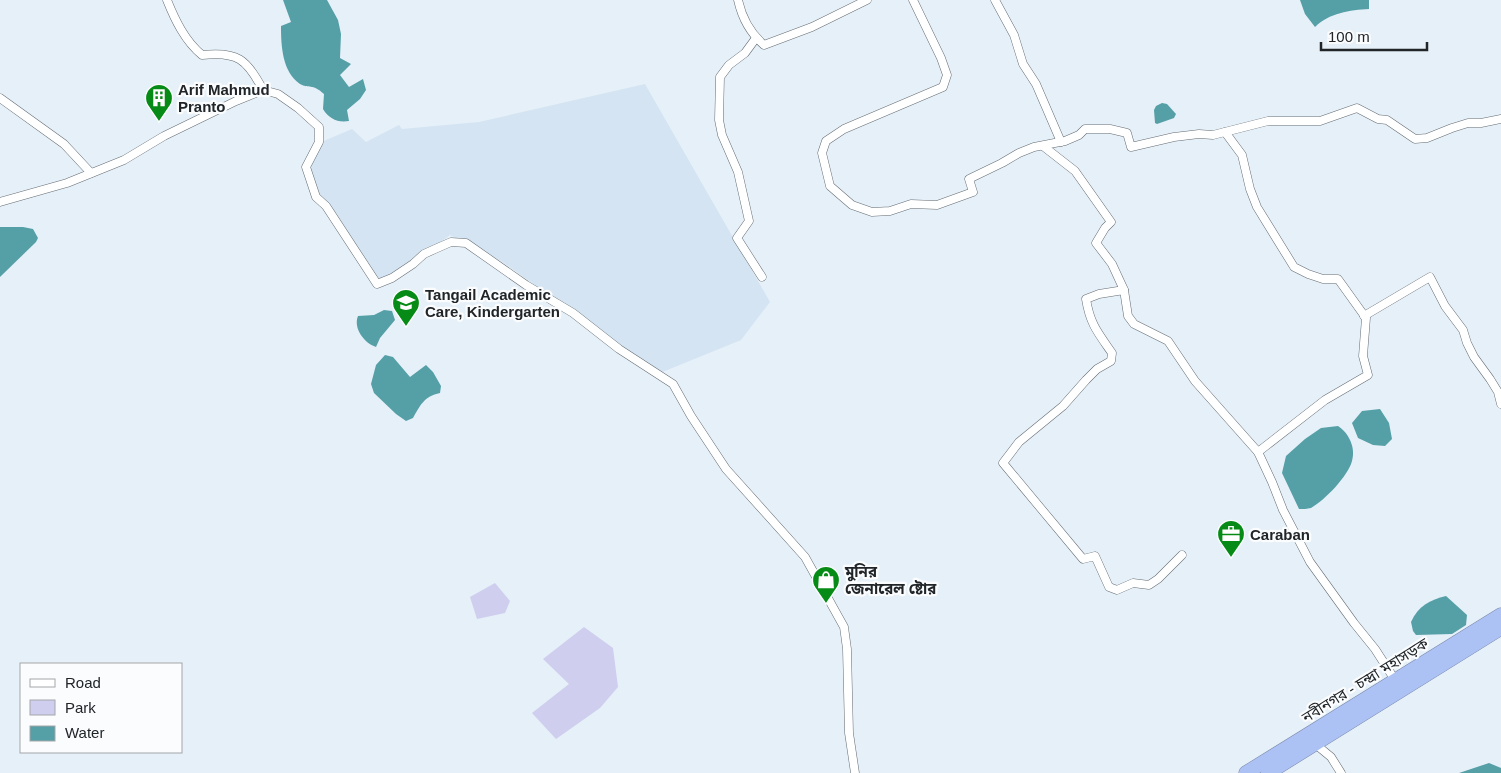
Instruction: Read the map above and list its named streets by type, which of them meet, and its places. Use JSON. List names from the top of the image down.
{
  "streets": {
    "highway": ["নবীনগর - চন্দ্রা মহাসড়ক"]
  },
  "places": {
    "building": ["Arif Mahmud Pranto"],
    "school or university": ["Tangail Academic Care, Kindergarten"],
    "office": ["Caraban"],
    "shop": ["মুনির জেনারেল ষ্টোর"]
  },
  "legend": ["Road", "Park", "Water"],
  "scale_bar": "100 m"
}
